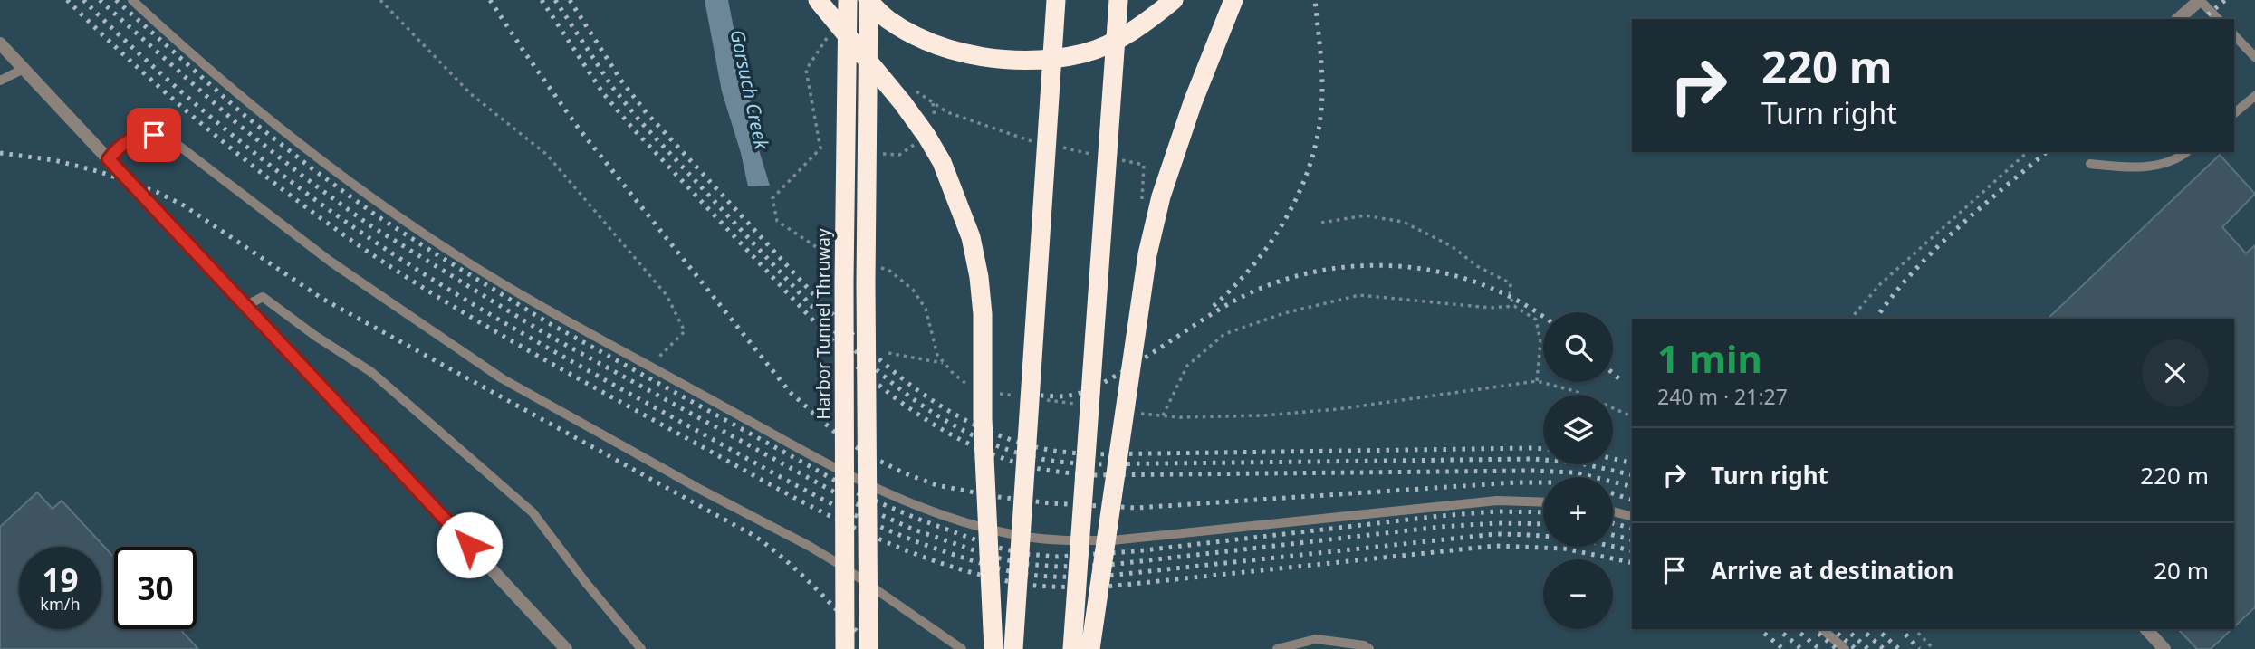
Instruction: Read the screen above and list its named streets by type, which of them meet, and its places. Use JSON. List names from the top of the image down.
{
  "streets": {
    "highway": ["Harbor Tunnel Thruway"]
  },
  "water": ["Gorsuch Creek"],
  "page": {
    "turn": ["220 m", "Turn right"],
    "map_buttons": ["+", "−"],
    "heading": ["1 min", "240 m · 21:27"],
    "list": [
      {
        "name": "Turn right",
        "value": "220 m"
      },
      {
        "name": "Arrive at destination",
        "value": "20 m"
      }
    ],
    "speed": "19 km/h",
    "limit": "30"
  }
}
